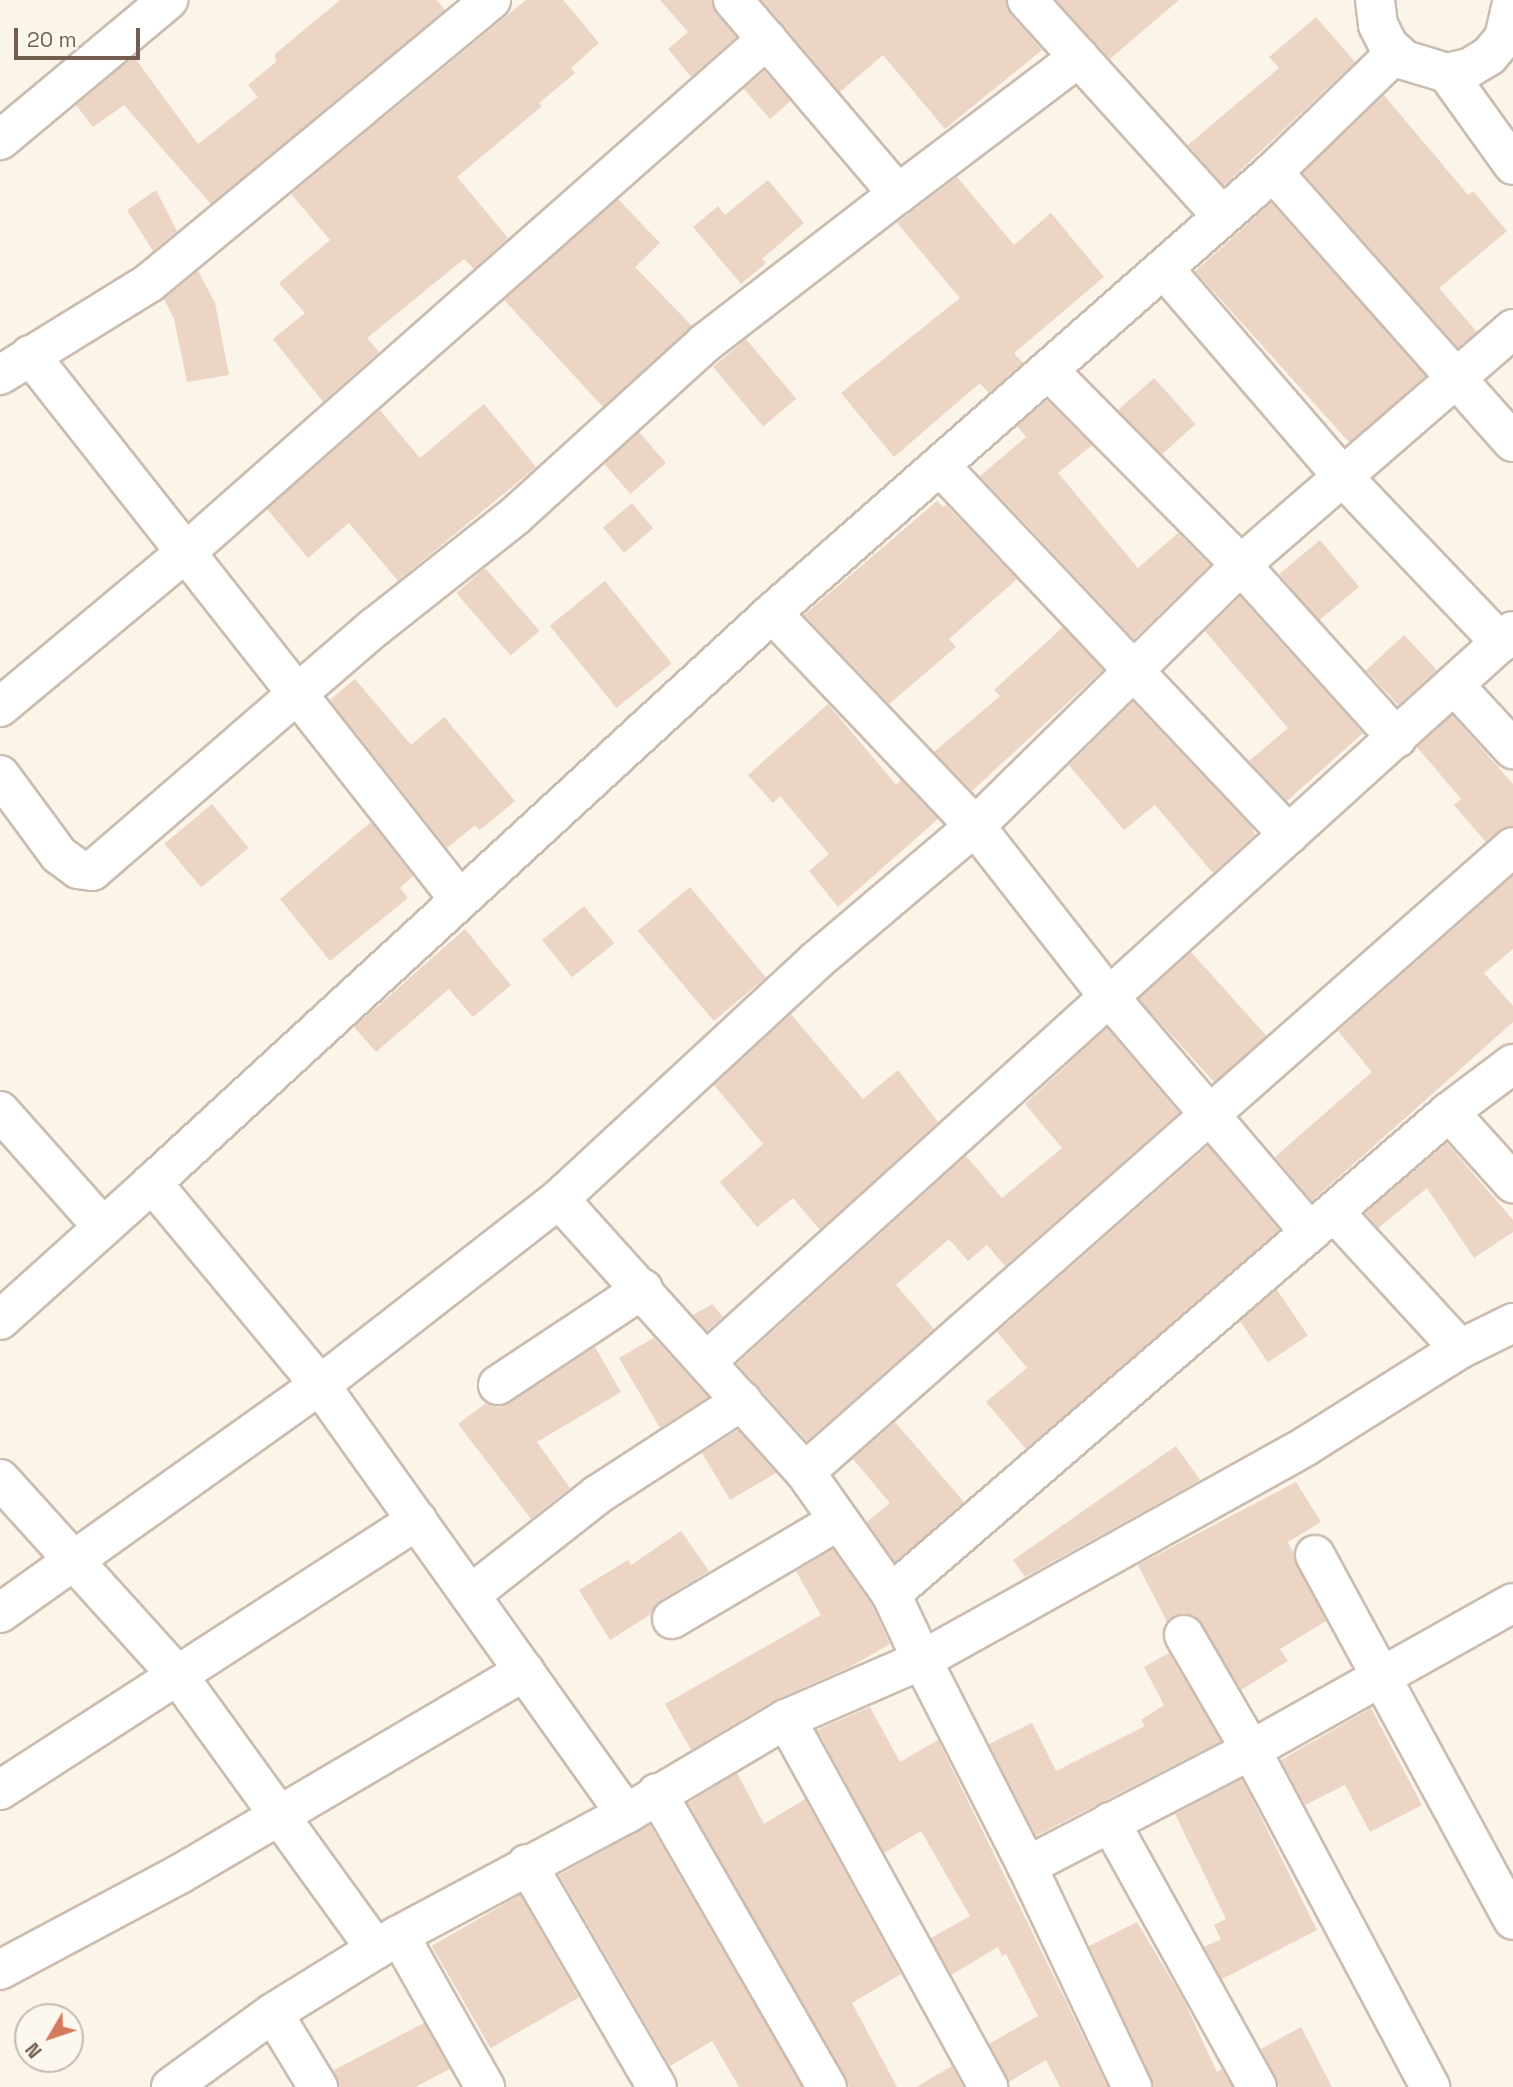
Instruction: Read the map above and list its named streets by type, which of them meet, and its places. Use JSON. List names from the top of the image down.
{
  "scale_bar": "20 m",
  "north": "bottom left"
}
